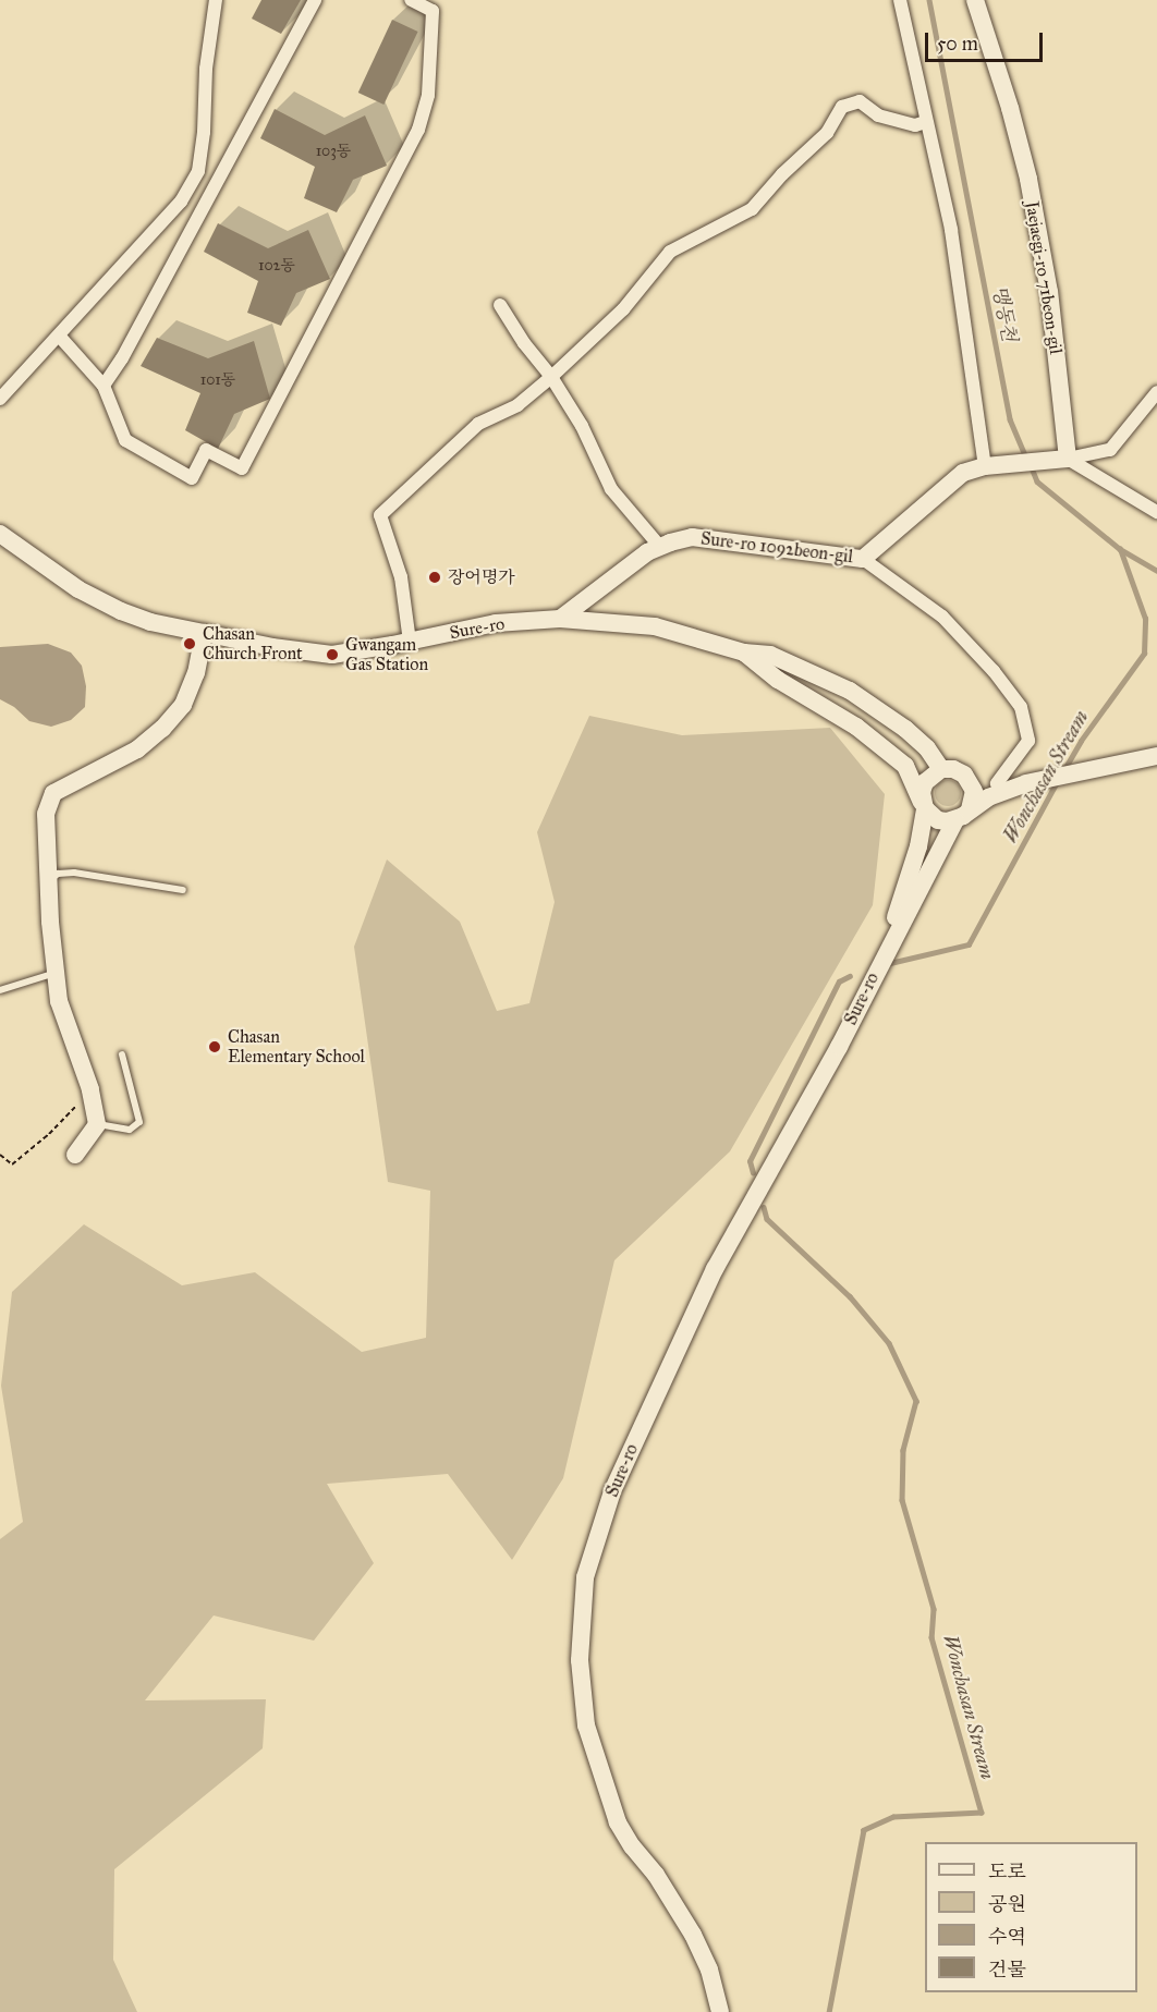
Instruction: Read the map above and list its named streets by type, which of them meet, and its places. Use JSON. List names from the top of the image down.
{
  "streets": {
    "main road": ["Jaejaegi-ro 71beon-gil", "Sure-ro 1092beon-gil", "Sure-ro"]
  },
  "crossings": [
    ["Jaejaegi-ro 71beon-gil", "Sure-ro 1092beon-gil"],
    ["Sure-ro 1092beon-gil", "Sure-ro"]
  ],
  "water": ["맹동천", "Wonchasan Stream"],
  "places": [
    "장어명가",
    "Chasan Church Front",
    "Gwangam Gas Station",
    "Chasan Elementary School"
  ],
  "house_numbers": ["103동", "102동", "101동"],
  "legend": [
    "도로",
    "공원",
    "수역",
    "건물"
  ],
  "scale_bar": "50 m"
}
